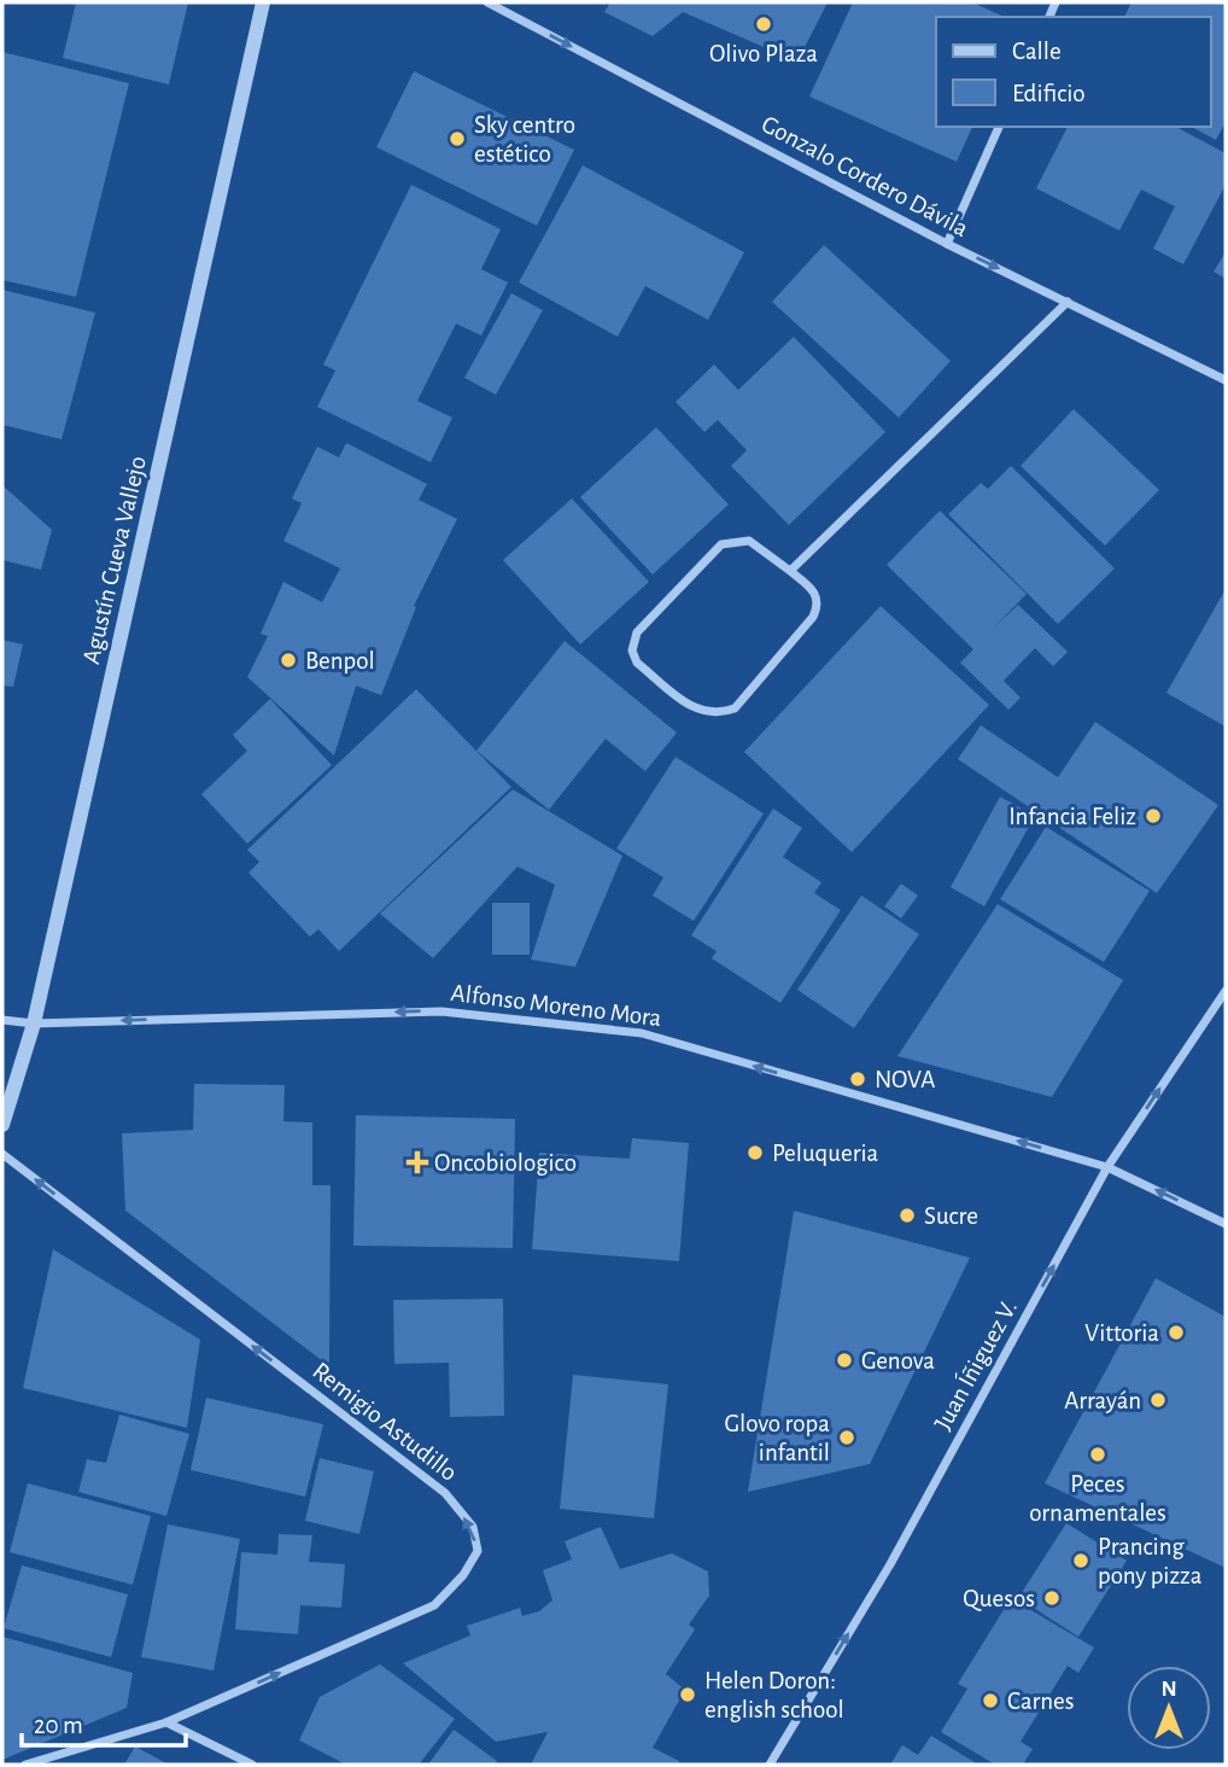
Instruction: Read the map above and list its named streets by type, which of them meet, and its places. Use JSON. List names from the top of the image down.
{
  "streets": {
    "street": [
      "Gonzalo Cordero Dávila",
      "Agustín Cueva Vallejo",
      "Alfonso Moreno Mora",
      "Juan Íñiguez V.",
      "Remigio Astudillo"
    ]
  },
  "crossings": [
    ["Agustín Cueva Vallejo", "Alfonso Moreno Mora"],
    ["Alfonso Moreno Mora", "Juan Íñiguez V."]
  ],
  "one_way": ["Gonzalo Cordero Dávila", "Alfonso Moreno Mora", "Juan Íñiguez V."],
  "places": {
    "other": [
      "Olivo Plaza",
      "Sky centro estético",
      "Benpol",
      "Infancia Feliz",
      "NOVA",
      "Peluqueria",
      "Sucre",
      "Vittoria",
      "Genova",
      "Arrayán",
      "Glovo ropa infantil",
      "Peces ornamentales",
      "Prancing pony pizza",
      "Quesos",
      "Helen Doron: english school",
      "Carnes"
    ],
    "health": ["Oncobiologico"]
  },
  "legend": ["Calle", "Edificio"],
  "scale_bar": "20 m",
  "north": "top"
}
